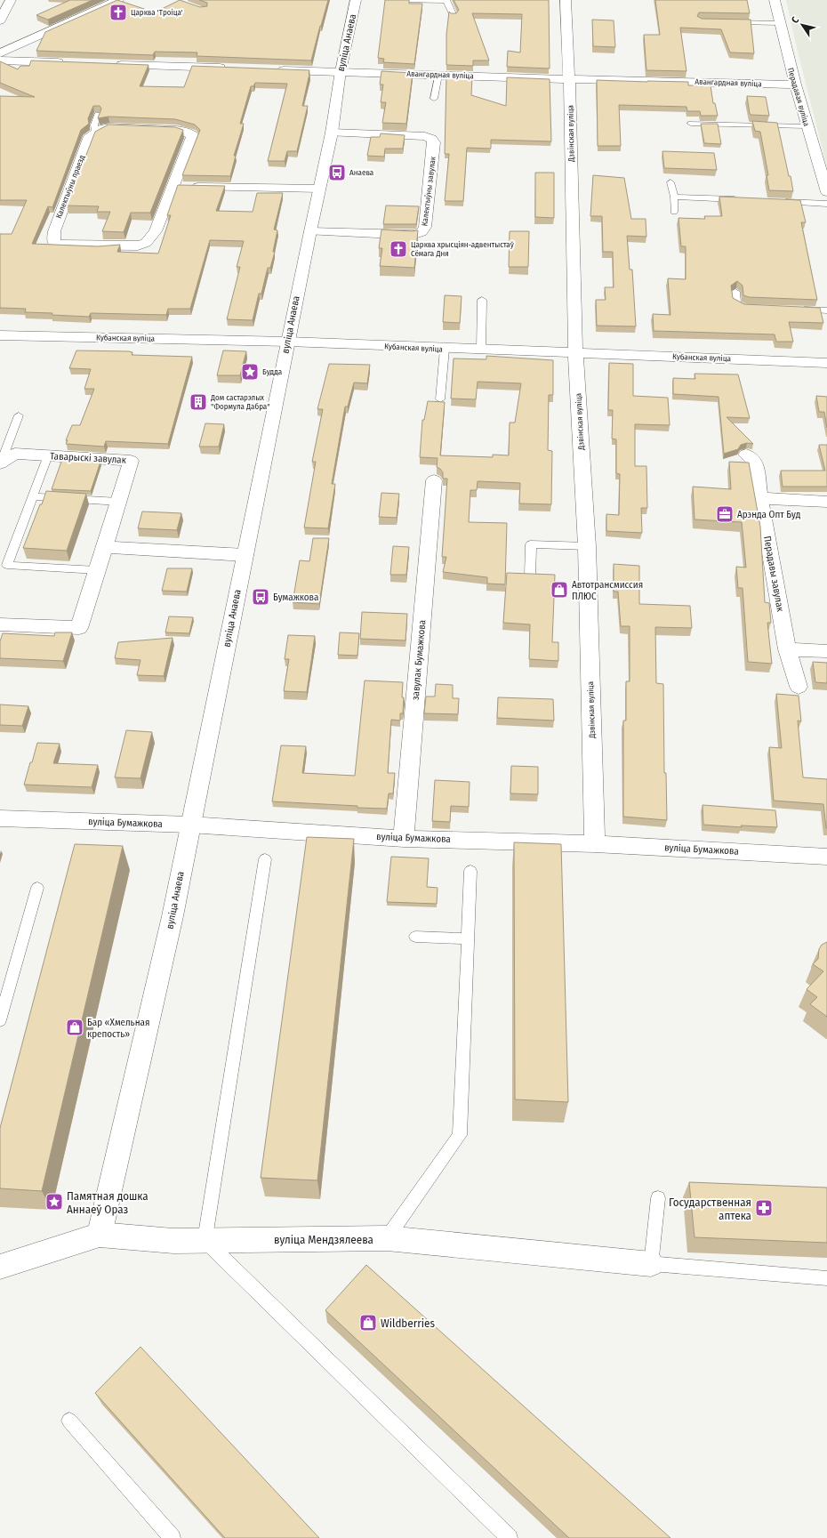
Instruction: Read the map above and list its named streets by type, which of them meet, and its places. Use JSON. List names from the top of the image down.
{
  "streets": {
    "street": [
      "вуліца Анаева",
      "Авангардная вуліца",
      "Перадавая вуліца",
      "Дзвінская вуліца",
      "Калектыўны праезд",
      "Калектыўны завулак",
      "Кубанская вуліца",
      "Таварыскі завулак",
      "Перадавы завулак",
      "завулак Бумажкова",
      "вуліца Бумажкова",
      "вуліца Мендзялеева"
    ]
  },
  "crossings": [
    ["вуліца Анаева", "Авангардная вуліца"],
    ["вуліца Анаева", "Калектыўны завулак"],
    ["вуліца Анаева", "Кубанская вуліца"],
    ["вуліца Анаева", "вуліца Бумажкова"],
    ["вуліца Анаева", "вуліца Мендзялеева"],
    ["Авангардная вуліца", "Перадавая вуліца"],
    ["Авангардная вуліца", "Дзвінская вуліца"],
    ["Дзвінская вуліца", "Кубанская вуліца"],
    ["Дзвінская вуліца", "вуліца Бумажкова"],
    ["завулак Бумажкова", "вуліца Бумажкова"]
  ],
  "places": {
    "church": ["Царква 'Троіца'", "Царква хрысціян-адвентыстаў Сёмага Дня"],
    "bus stop": ["Анаева", "Бумажкова"],
    "place": ["Будда", "Памятная дошка Аннаеў Ораз"],
    "building": ["Дом састарэлых \"Формула Дабра\""],
    "office": ["Арэнда Опт Буд"],
    "shop": ["Автотрансмиссия ПЛЮС", "Бар «Хмельная крепость»", "Wildberries"],
    "pharmacy": ["Государственная аптека"]
  },
  "north": "top left"
}
